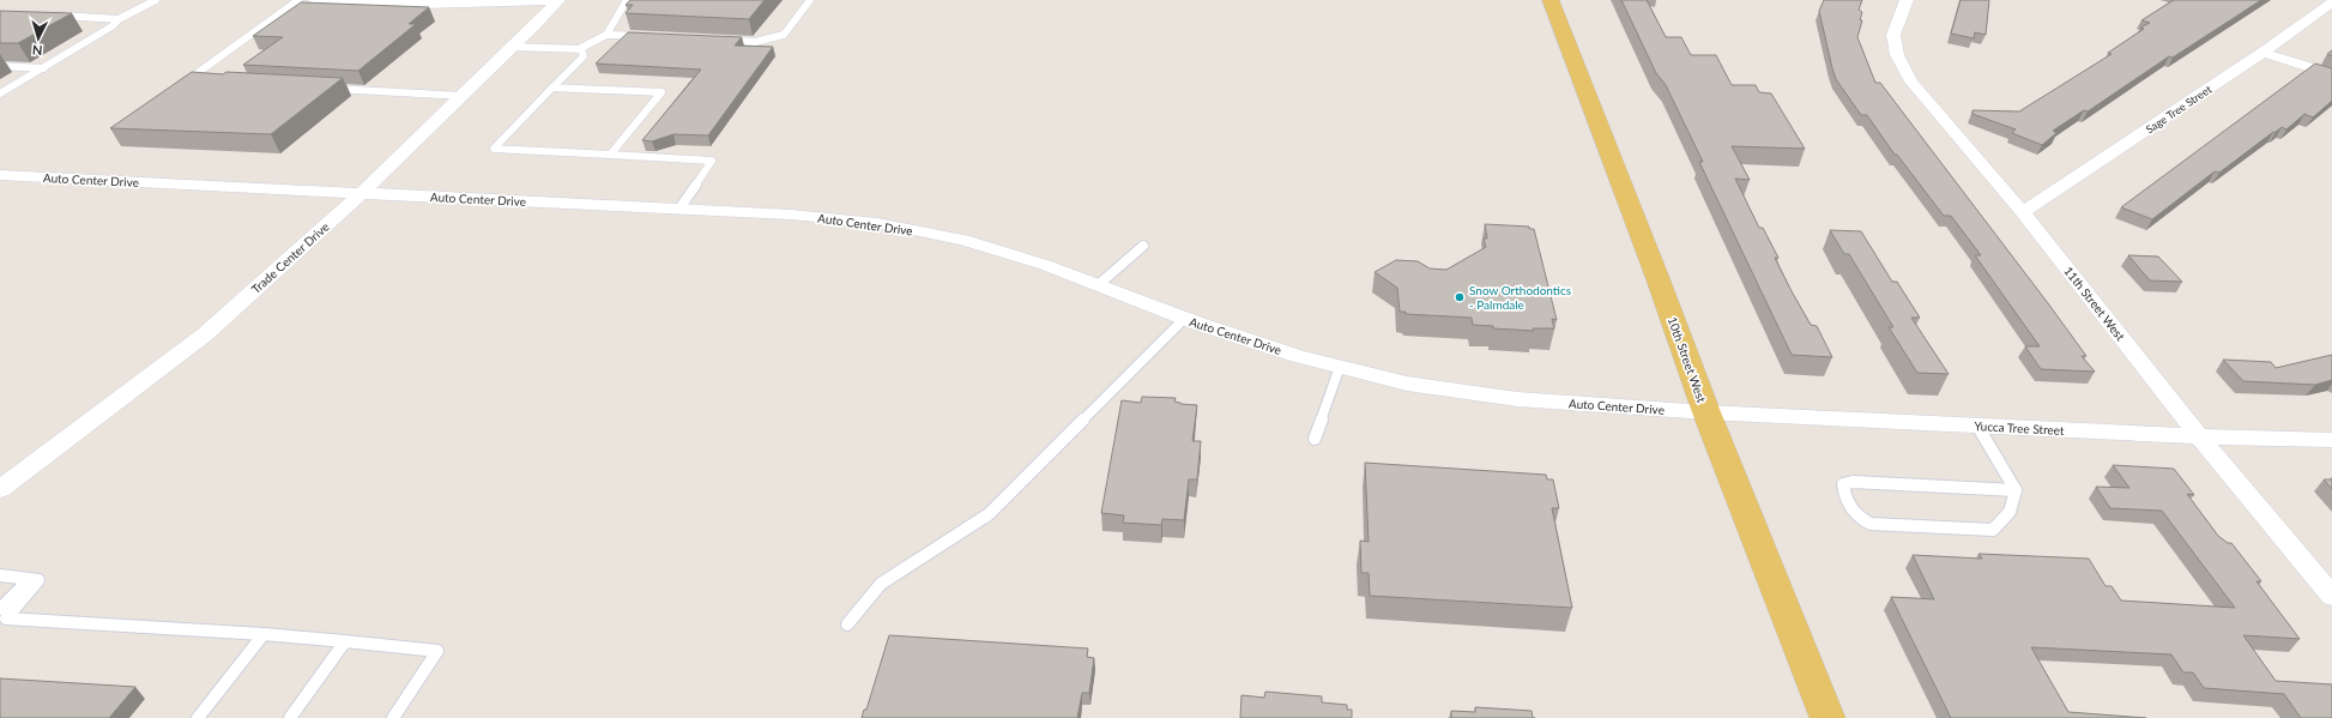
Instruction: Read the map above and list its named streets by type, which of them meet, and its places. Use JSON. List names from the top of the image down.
{
  "streets": {
    "main road": ["10th Street West"],
    "street": [
      "Sage Tree Street",
      "Auto Center Drive",
      "Trade Center Drive",
      "11th Street West",
      "Yucca Tree Street"
    ]
  },
  "crossings": [
    ["Sage Tree Street", "11th Street West"],
    ["Auto Center Drive", "Trade Center Drive"],
    ["Auto Center Drive", "10th Street West"],
    ["Auto Center Drive", "Yucca Tree Street"],
    ["11th Street West", "Yucca Tree Street"],
    ["10th Street West", "Yucca Tree Street"]
  ],
  "places": ["Snow Orthodontics - Palmdale"],
  "north": "bottom"
}
